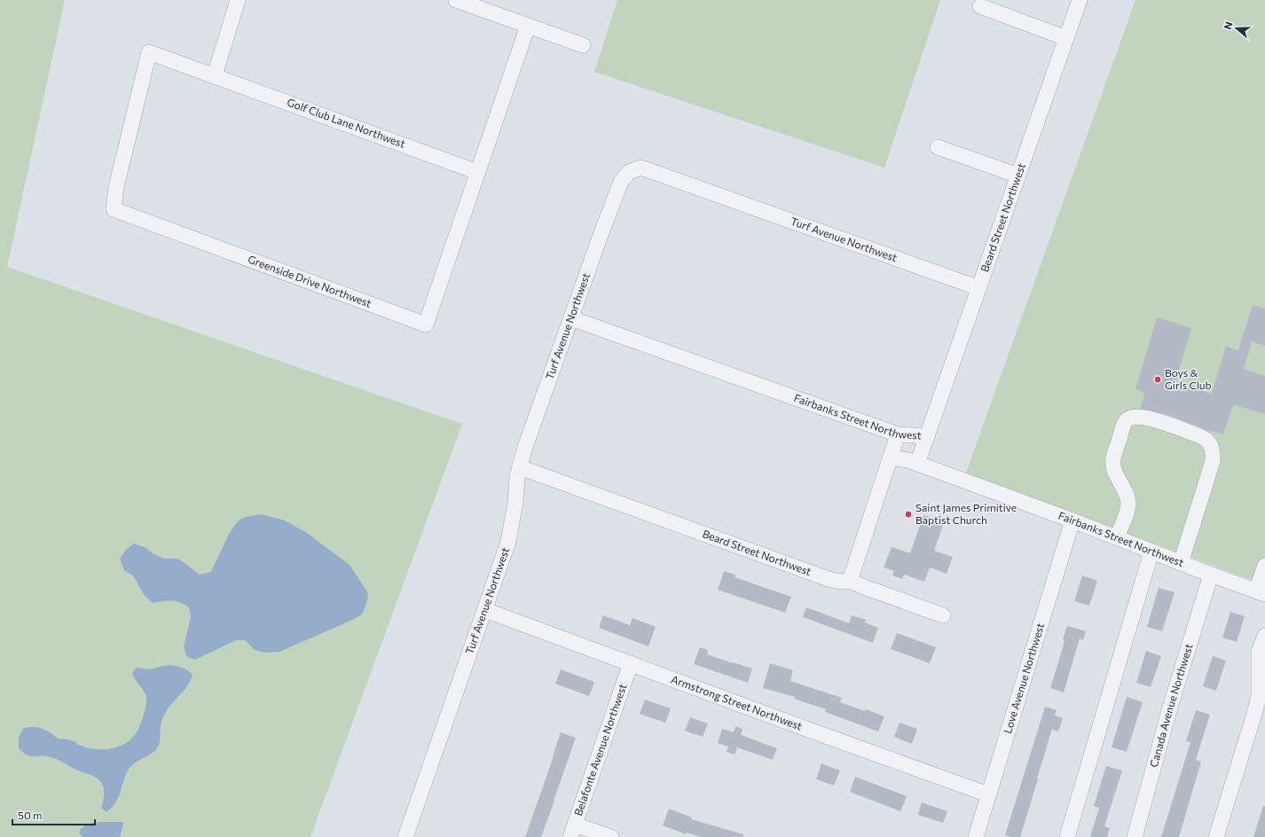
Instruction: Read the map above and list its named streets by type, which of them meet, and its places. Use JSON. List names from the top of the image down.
{
  "streets": {
    "street": [
      "Golf Club Lane Northwest",
      "Beard Street Northwest",
      "Turf Avenue Northwest",
      "Greenside Drive Northwest",
      "Fairbanks Street Northwest",
      "Love Avenue Northwest",
      "Armstrong Street Northwest",
      "Canada Avenue Northwest",
      "Belafonte Avenue Northwest"
    ]
  },
  "crossings": [
    ["Golf Club Lane Northwest", "Greenside Drive Northwest"],
    ["Beard Street Northwest", "Turf Avenue Northwest"],
    ["Beard Street Northwest", "Fairbanks Street Northwest"],
    ["Turf Avenue Northwest", "Fairbanks Street Northwest"],
    ["Turf Avenue Northwest", "Armstrong Street Northwest"],
    ["Fairbanks Street Northwest", "Love Avenue Northwest"],
    ["Fairbanks Street Northwest", "Canada Avenue Northwest"],
    ["Love Avenue Northwest", "Armstrong Street Northwest"],
    ["Armstrong Street Northwest", "Belafonte Avenue Northwest"]
  ],
  "places": ["Boys & Girls Club", "Saint James Primitive Baptist Church"],
  "scale_bar": "50 m",
  "north": "left"
}
